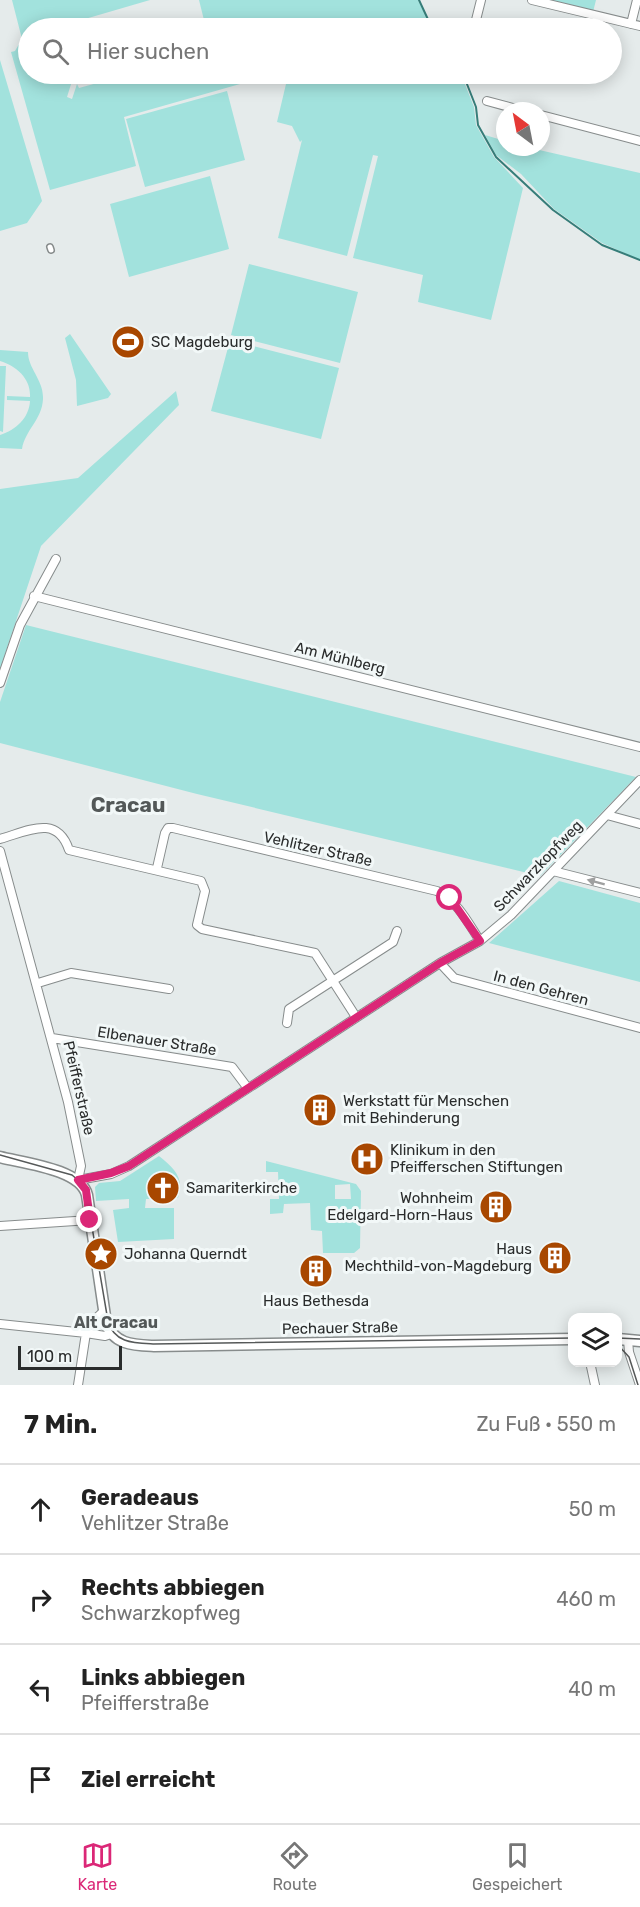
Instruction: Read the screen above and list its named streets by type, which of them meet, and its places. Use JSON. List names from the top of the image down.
{
  "streets": {
    "main road": ["Pfeifferstraße", "Pechauer Straße"],
    "street": [
      "Am Mühlberg",
      "Vehlitzer Straße",
      "Schwarzkopfweg",
      "In den Gehren",
      "Elbenauer Straße"
    ]
  },
  "crossings": [
    ["Vehlitzer Straße", "Schwarzkopfweg"],
    ["Schwarzkopfweg", "In den Gehren"],
    ["Schwarzkopfweg", "Elbenauer Straße"],
    ["Schwarzkopfweg", "Pfeifferstraße"],
    ["Elbenauer Straße", "Pfeifferstraße"],
    ["Pfeifferstraße", "Pechauer Straße"]
  ],
  "districts": ["Cracau", "Alt Cracau"],
  "places": {
    "sports": ["SC Magdeburg"],
    "building": [
      "Werkstatt für Menschen mit Behinderung",
      "Wohnheim Edelgard-Horn-Haus",
      "Haus Mechthild-von-Magdeburg",
      "Haus Bethesda"
    ],
    "hospital": ["Klinikum in den Pfeifferschen Stiftungen"],
    "church": ["Samariterkirche"],
    "place": ["Johanna Querndt"]
  },
  "scale_bar": "100 m",
  "north": "top left",
  "page": {
    "search": "Hier suchen",
    "scale": "100 m",
    "heading": ["7 Min.", "Zu Fuß · 550 m"],
    "list": [
      ["Geradeaus", "Vehlitzer Straße", "50 m"],
      ["Rechts abbiegen", "Schwarzkopfweg", "460 m"],
      ["Links abbiegen", "Pfeifferstraße", "40 m"],
      "Ziel erreicht"
    ],
    "nav": ["Karte", "Route", "Gespeichert"]
  }
}
